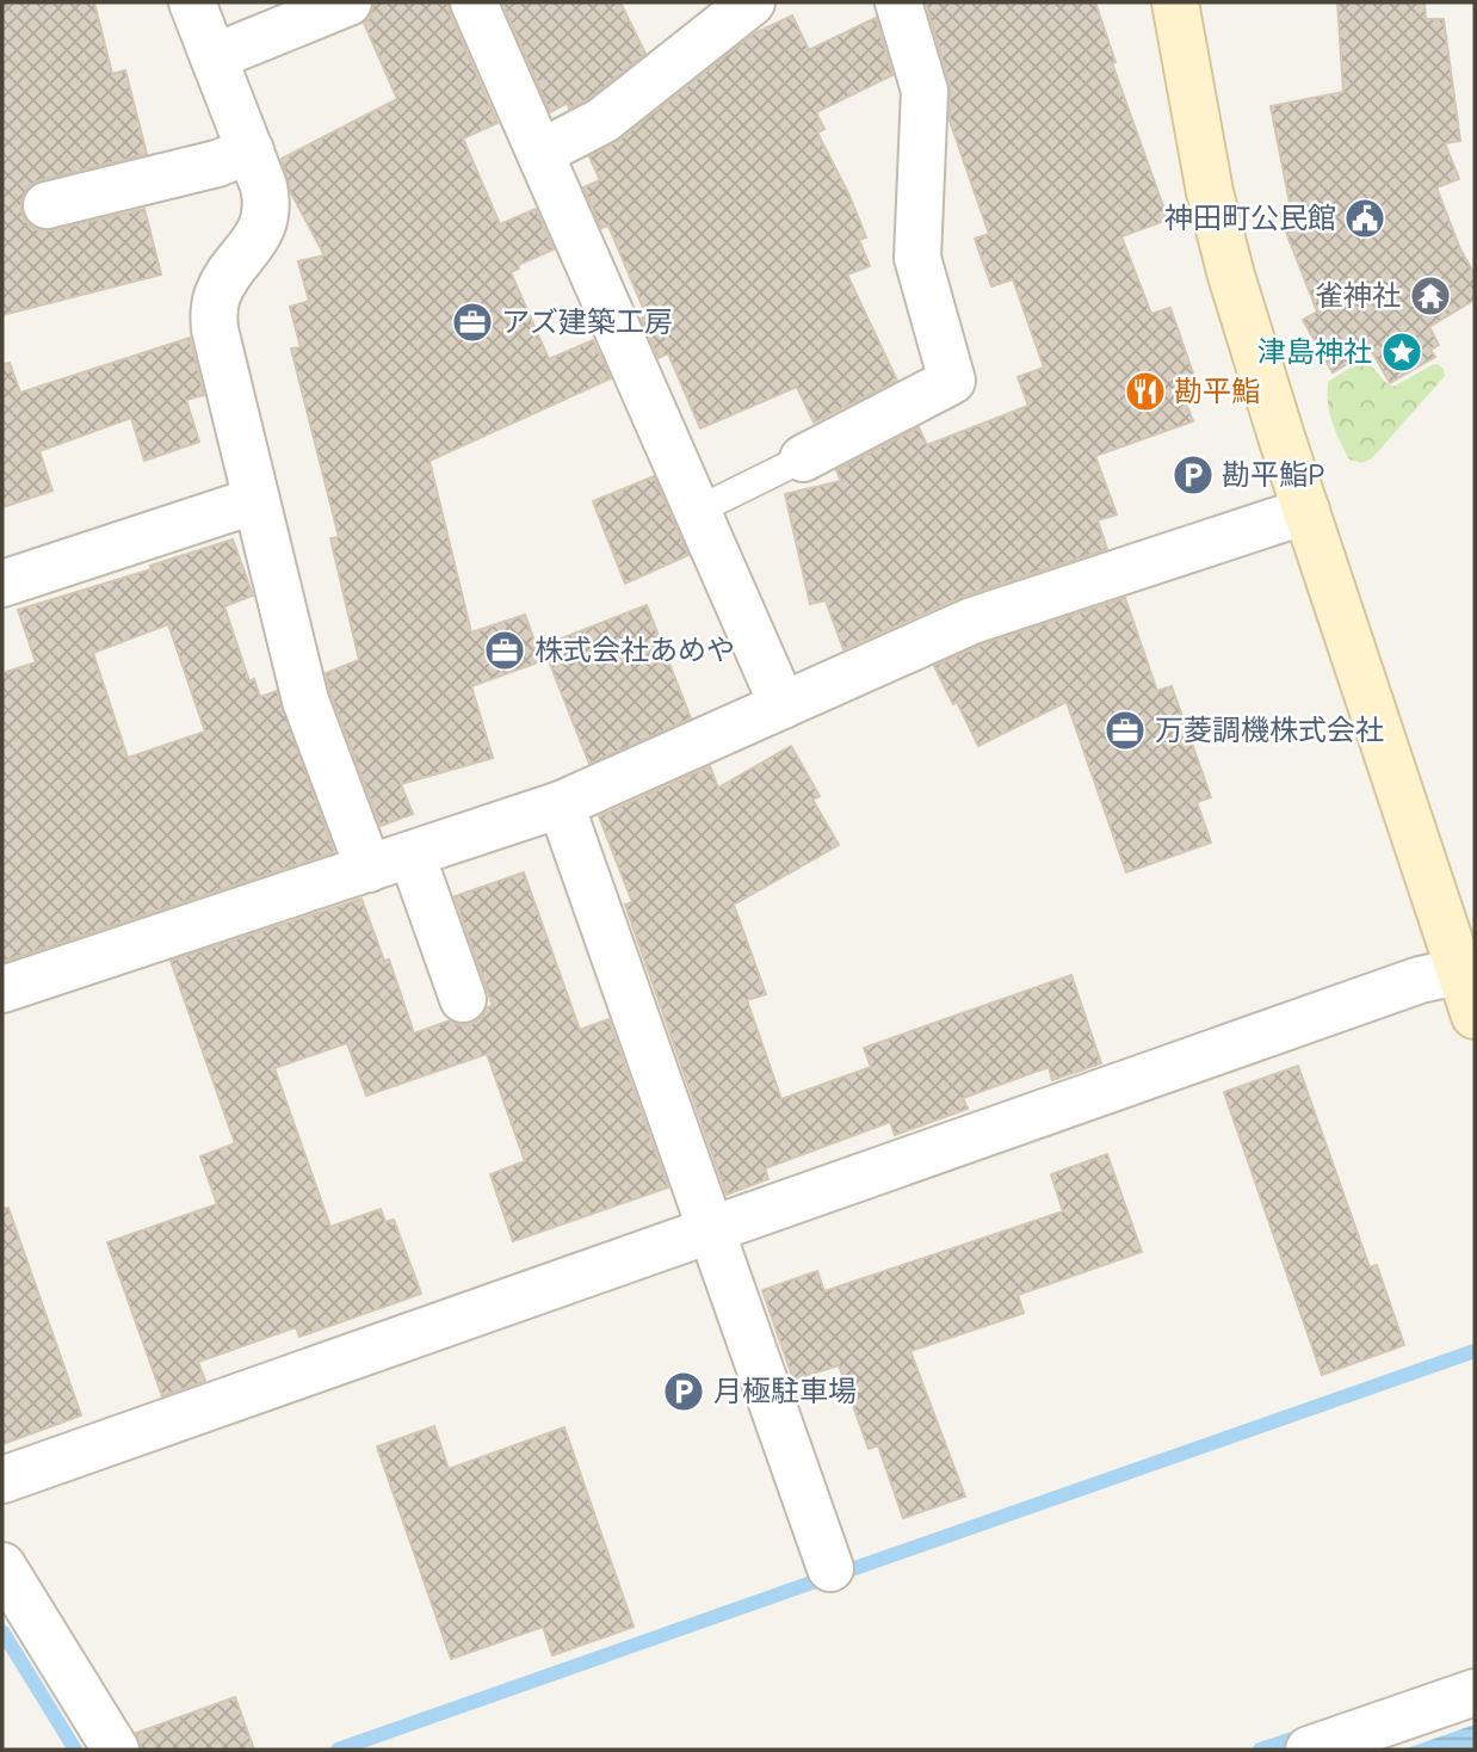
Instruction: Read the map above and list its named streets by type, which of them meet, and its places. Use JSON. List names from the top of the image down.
{
  "places": {
    "public building": ["神田町公民館"],
    "temple": ["雀神社"],
    "office": ["アズ建築工房", "株式会社あめや", "万菱調機株式会社"],
    "place": ["津島神社"],
    "restaurant": ["勘平鮨"],
    "parking": ["勘平鮨P", "月極駐車場"]
  }
}
